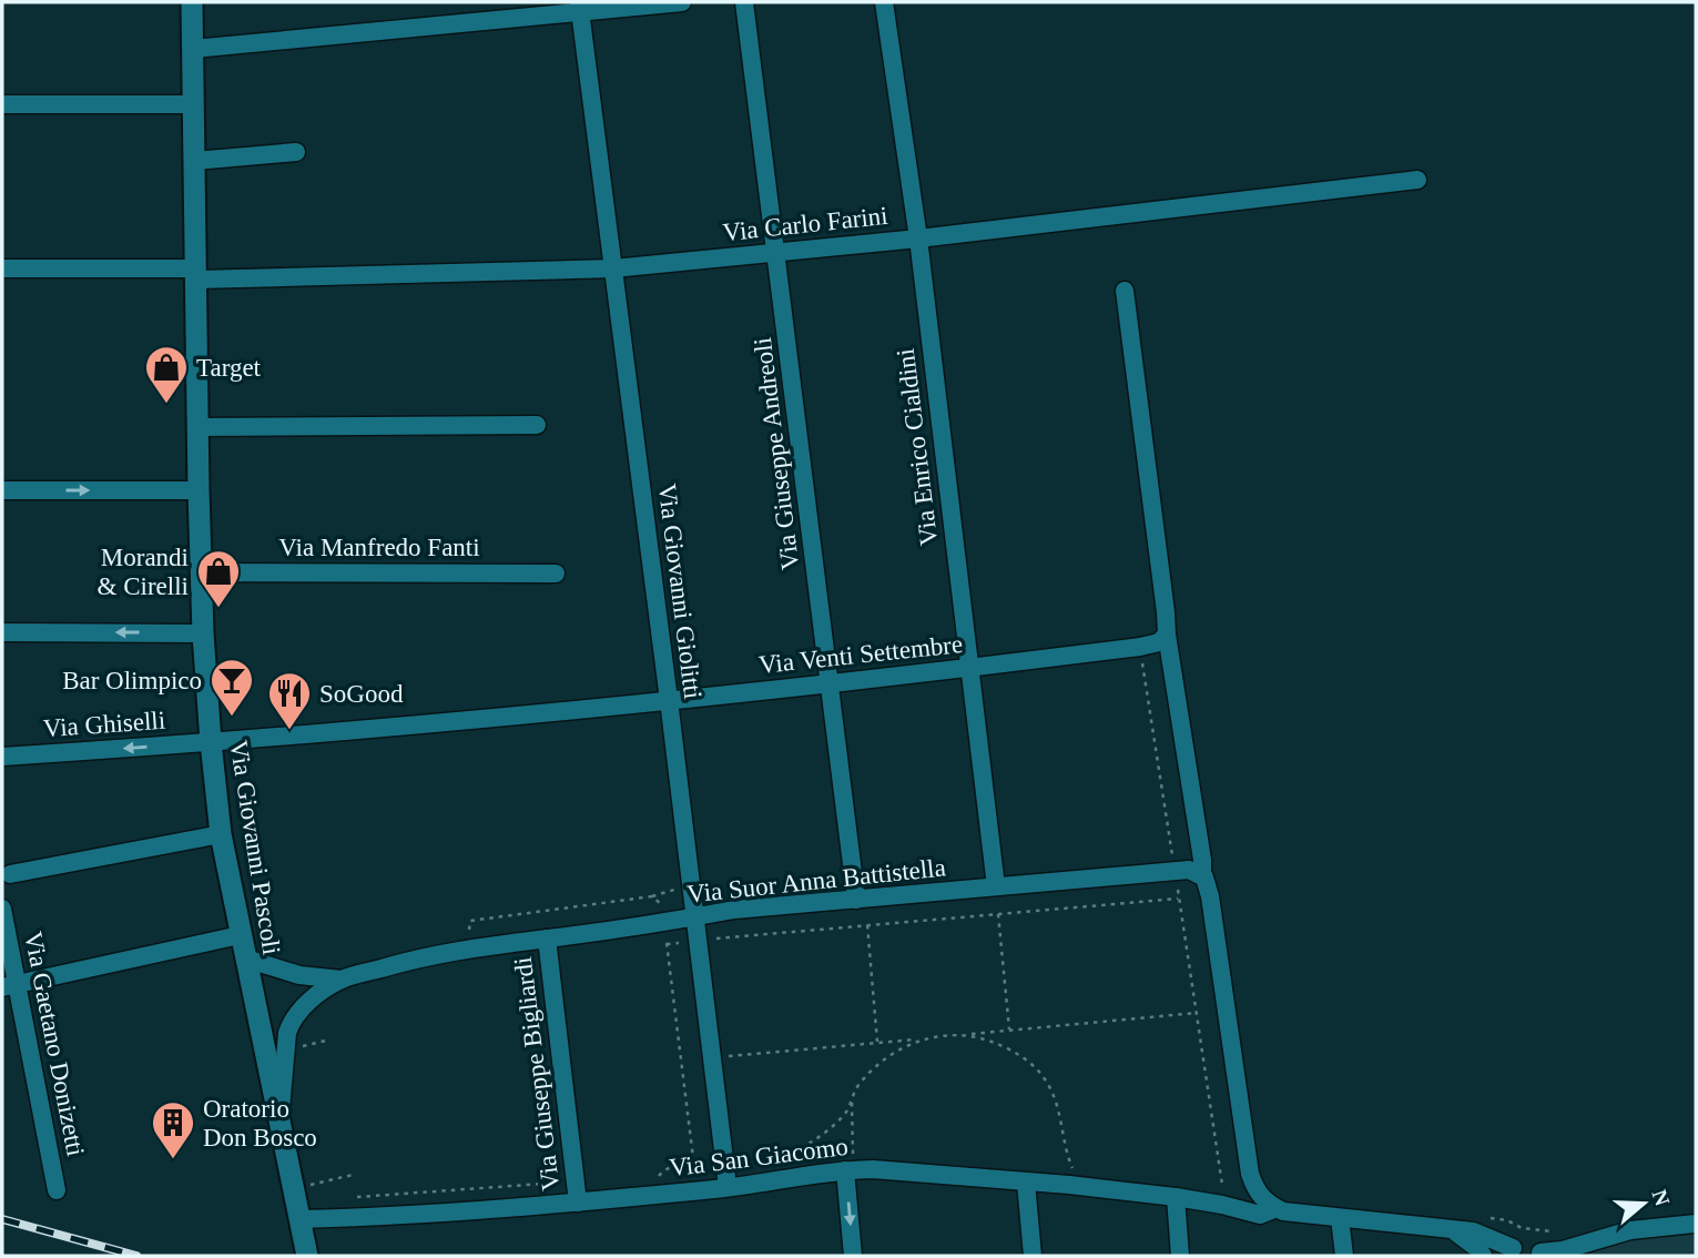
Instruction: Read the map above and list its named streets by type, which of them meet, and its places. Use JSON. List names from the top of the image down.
{
  "streets": {
    "street": [
      "Via Carlo Farini",
      "Via Enrico Cialdini",
      "Via Giuseppe Andreoli",
      "Via Manfredo Fanti",
      "Via Giovanni Giolitti",
      "Via Venti Settembre",
      "Via Ghiselli",
      "Via Giovanni Pascoli",
      "Via Suor Anna Battistella",
      "Via Gaetano Donizetti",
      "Via Giuseppe Bigliardi",
      "Via San Giacomo"
    ]
  },
  "crossings": [
    ["Via Carlo Farini", "Via Enrico Cialdini"],
    ["Via Carlo Farini", "Via Giuseppe Andreoli"],
    ["Via Carlo Farini", "Via Giovanni Giolitti"],
    ["Via Carlo Farini", "Via Giovanni Pascoli"],
    ["Via Enrico Cialdini", "Via Venti Settembre"],
    ["Via Enrico Cialdini", "Via Suor Anna Battistella"],
    ["Via Giuseppe Andreoli", "Via Venti Settembre"],
    ["Via Giuseppe Andreoli", "Via Suor Anna Battistella"],
    ["Via Manfredo Fanti", "Via Giovanni Pascoli"],
    ["Via Giovanni Giolitti", "Via Venti Settembre"],
    ["Via Giovanni Giolitti", "Via Suor Anna Battistella"],
    ["Via Giovanni Giolitti", "Via San Giacomo"],
    ["Via Venti Settembre", "Via Ghiselli"],
    ["Via Venti Settembre", "Via Giovanni Pascoli"],
    ["Via Ghiselli", "Via Giovanni Pascoli"],
    ["Via Giovanni Pascoli", "Via San Giacomo"],
    ["Via Suor Anna Battistella", "Via Giuseppe Bigliardi"],
    ["Via Giuseppe Bigliardi", "Via San Giacomo"]
  ],
  "places": {
    "shop": ["Target", "Morandi & Cirelli"],
    "bar": ["Bar Olimpico"],
    "restaurant": ["SoGood"],
    "building": ["Oratorio Don Bosco"]
  },
  "north": "right"
}
